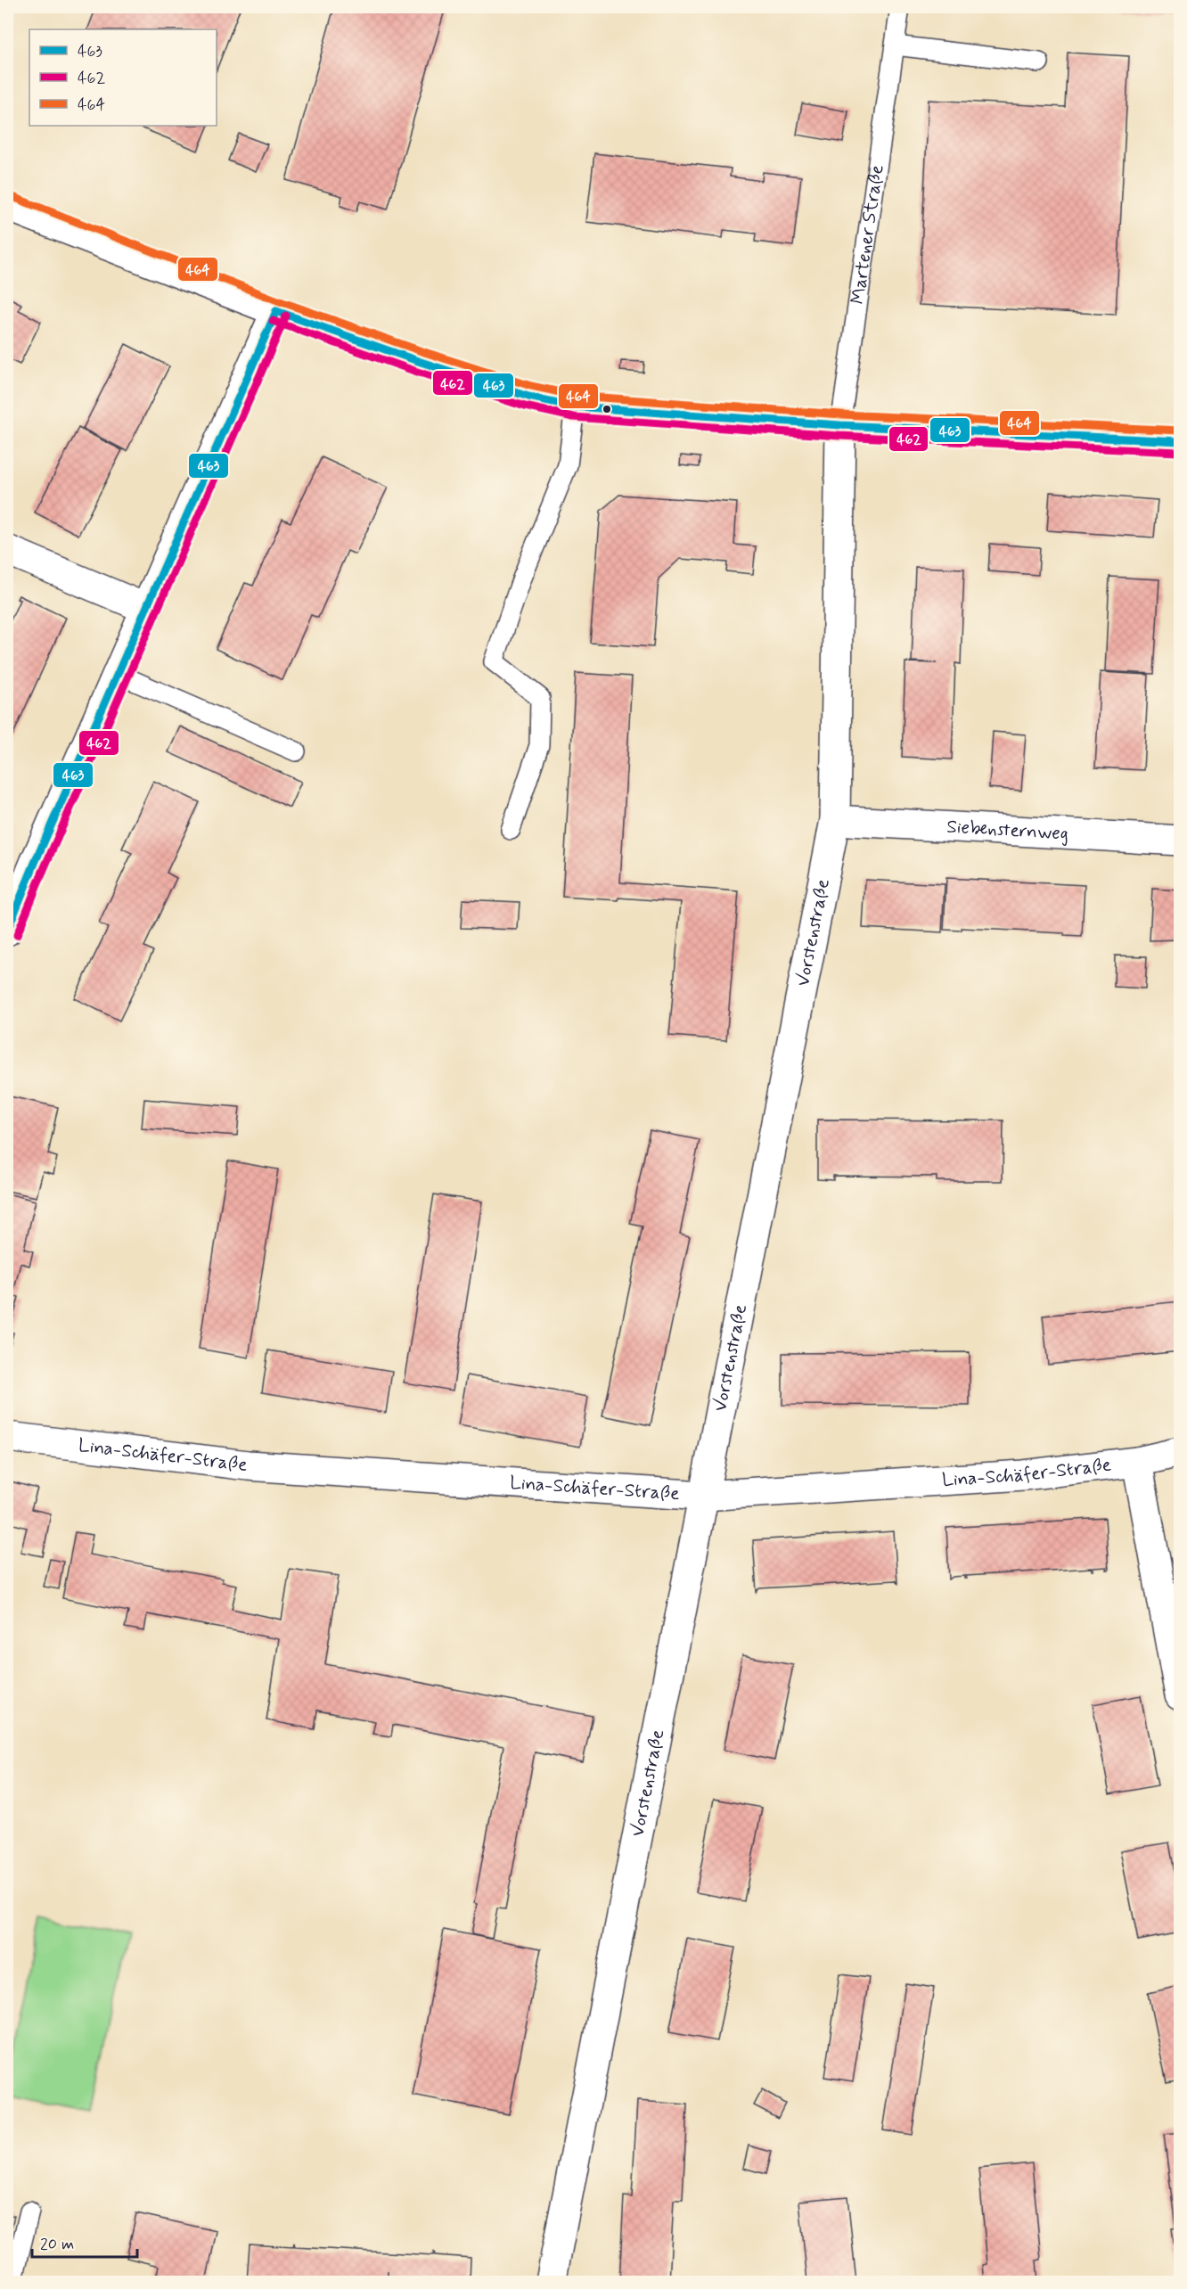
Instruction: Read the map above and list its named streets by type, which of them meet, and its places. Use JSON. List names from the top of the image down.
{
  "streets": {
    "street": ["Siebensternweg", "Vorstenstraße", "Lina-Schäfer-Straße"],
    "lane": ["Martener Straße"]
  },
  "crossings": [
    ["Martener Straße", "Vorstenstraße"],
    ["Siebensternweg", "Vorstenstraße"],
    ["Vorstenstraße", "Lina-Schäfer-Straße"]
  ],
  "lines": ["transit line 464", "transit line 463", "transit line 462"],
  "legend": ["463", "462", "464"],
  "scale_bar": "20 m"
}
